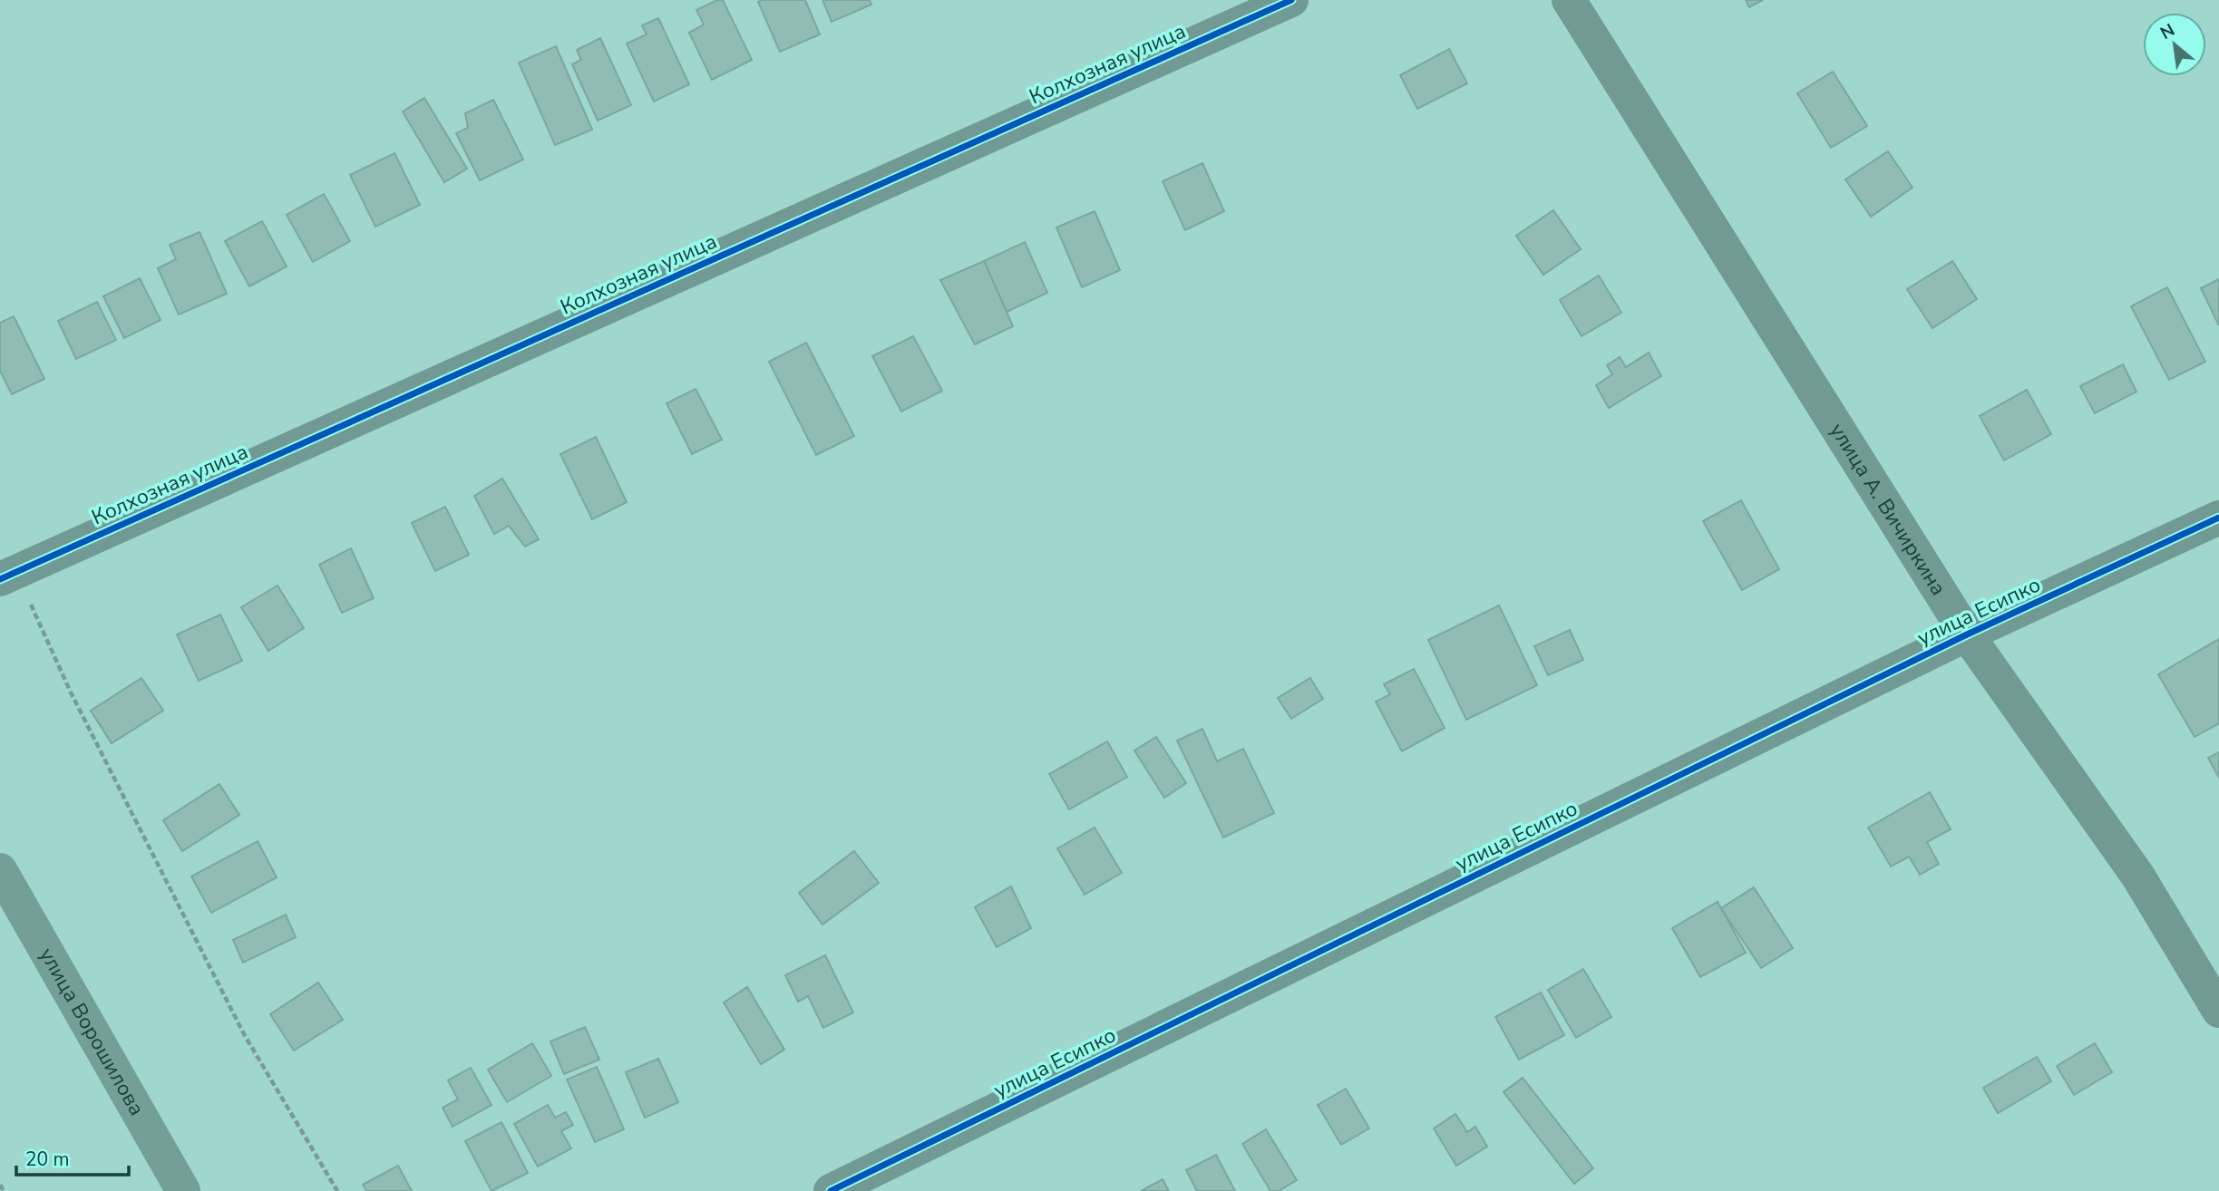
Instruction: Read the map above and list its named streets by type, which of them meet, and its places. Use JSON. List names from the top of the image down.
{
  "streets": {
    "main road": ["улица Ворошилова"],
    "street": ["Колхозная улица", "улица А. Вичиркина", "улица Есипко"]
  },
  "crossings": [
    ["улица А. Вичиркина", "улица Есипко"]
  ],
  "scale_bar": "20 m",
  "north": "top left"
}
